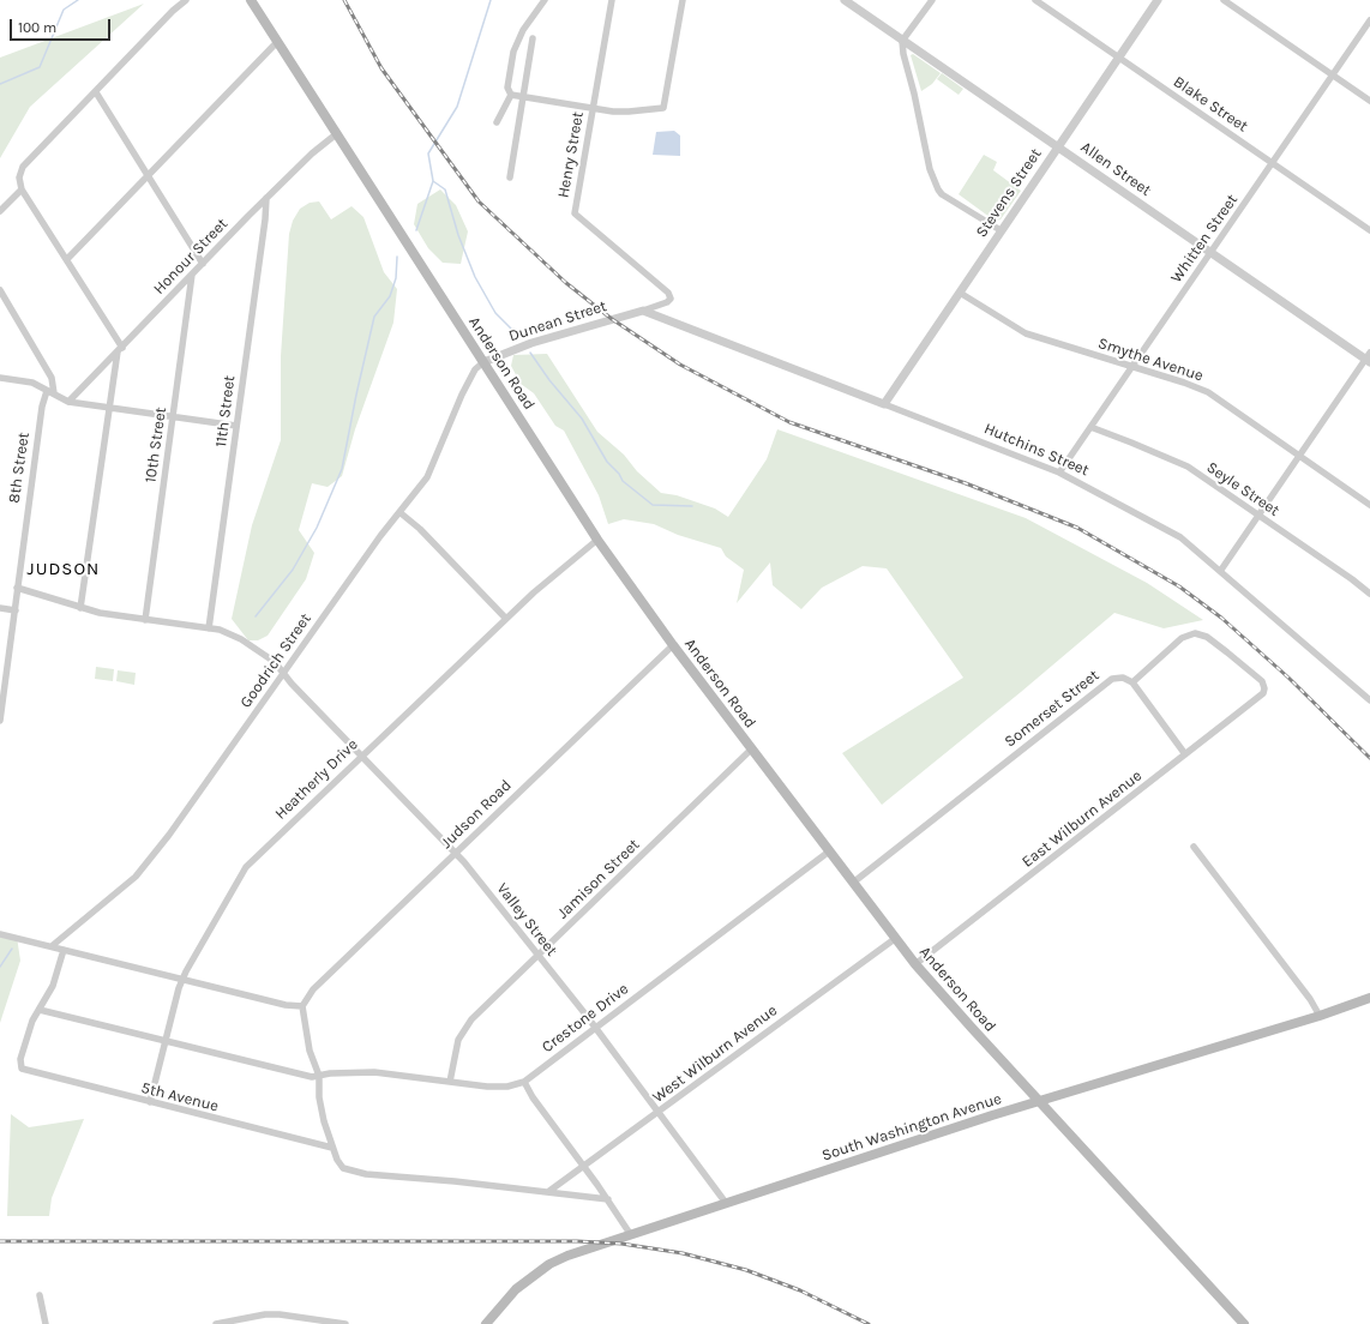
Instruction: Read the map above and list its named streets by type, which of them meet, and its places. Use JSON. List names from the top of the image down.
{
  "streets": {
    "main road": ["Anderson Road", "South Washington Avenue"],
    "street": [
      "Blake Street",
      "Henry Street",
      "Allen Street",
      "Stevens Street",
      "Whitten Street",
      "Honour Street",
      "Dunean Street",
      "Smythe Avenue",
      "11th Street",
      "10th Street",
      "Hutchins Street",
      "8th Street",
      "Seyle Street",
      "Goodrich Street",
      "Somerset Street",
      "Heatherly Drive",
      "Judson Road",
      "East Wilburn Avenue",
      "Jamison Street",
      "Valley Street",
      "Crestone Drive",
      "West Wilburn Avenue",
      "5th Avenue"
    ]
  },
  "crossings": [
    ["Blake Street", "Stevens Street"],
    ["Blake Street", "Whitten Street"],
    ["Henry Street", "Dunean Street"],
    ["Henry Street", "Hutchins Street"],
    ["Allen Street", "Stevens Street"],
    ["Allen Street", "Whitten Street"],
    ["Stevens Street", "Smythe Avenue"],
    ["Stevens Street", "Hutchins Street"],
    ["Whitten Street", "Smythe Avenue"],
    ["Whitten Street", "Hutchins Street"],
    ["Whitten Street", "Seyle Street"],
    ["Honour Street", "Anderson Road"],
    ["Honour Street", "11th Street"],
    ["Honour Street", "10th Street"],
    ["Dunean Street", "Anderson Road"],
    ["Dunean Street", "Hutchins Street"],
    ["Dunean Street", "Goodrich Street"],
    ["Anderson Road", "Goodrich Street"],
    ["Anderson Road", "Somerset Street"],
    ["Anderson Road", "Heatherly Drive"],
    ["Anderson Road", "Judson Road"],
    ["Anderson Road", "East Wilburn Avenue"],
    ["Anderson Road", "Jamison Street"],
    ["Anderson Road", "Crestone Drive"],
    ["Anderson Road", "West Wilburn Avenue"],
    ["Anderson Road", "South Washington Avenue"],
    ["11th Street", "Valley Street"],
    ["10th Street", "Valley Street"],
    ["8th Street", "Valley Street"],
    ["Goodrich Street", "Valley Street"],
    ["Somerset Street", "East Wilburn Avenue"],
    ["Heatherly Drive", "Valley Street"],
    ["Heatherly Drive", "Crestone Drive"],
    ["Heatherly Drive", "5th Avenue"],
    ["Judson Road", "Valley Street"],
    ["Jamison Street", "Valley Street"],
    ["Jamison Street", "Crestone Drive"],
    ["Valley Street", "Crestone Drive"],
    ["Valley Street", "West Wilburn Avenue"],
    ["Valley Street", "South Washington Avenue"],
    ["Crestone Drive", "5th Avenue"]
  ],
  "districts": ["JUDSON"],
  "scale_bar": "100 m"
}
